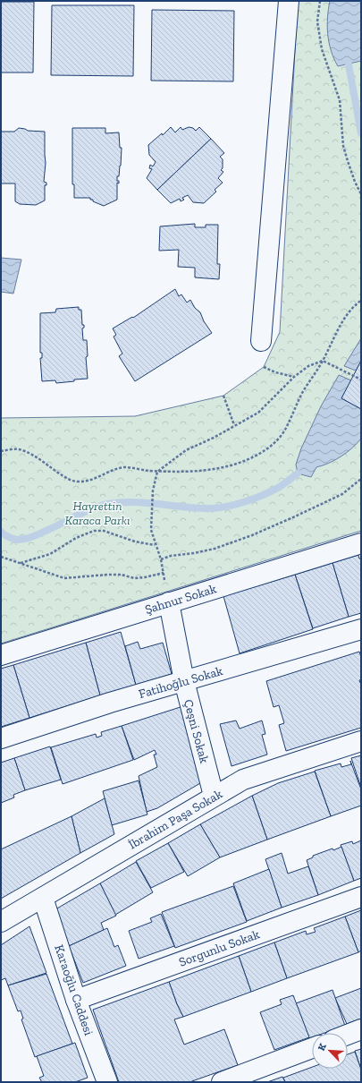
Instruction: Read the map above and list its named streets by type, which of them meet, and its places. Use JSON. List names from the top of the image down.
{
  "streets": {
    "street": [
      "Şahnur Sokak",
      "Fatihoğlu Sokak",
      "Çeşni Sokak",
      "İbrahim Paşa Sokak",
      "Sorgunlu Sokak",
      "Karaoğlu Caddesi"
    ]
  },
  "crossings": [
    ["Şahnur Sokak", "Çeşni Sokak"],
    ["Fatihoğlu Sokak", "Çeşni Sokak"],
    ["Çeşni Sokak", "İbrahim Paşa Sokak"],
    ["İbrahim Paşa Sokak", "Karaoğlu Caddesi"],
    ["Sorgunlu Sokak", "Karaoğlu Caddesi"]
  ],
  "parks": ["Hayrettin Karaca Parkı"],
  "north": "top left"
}
